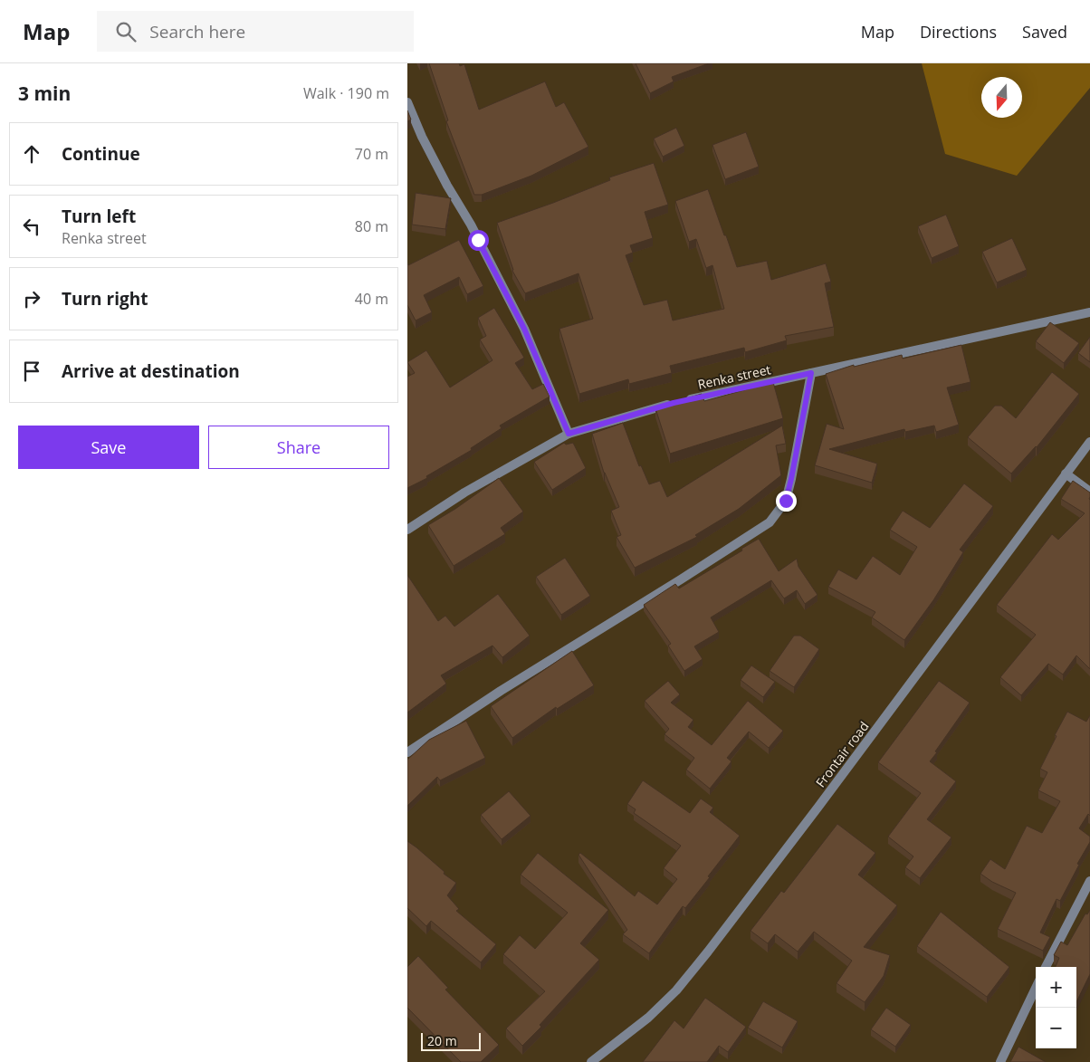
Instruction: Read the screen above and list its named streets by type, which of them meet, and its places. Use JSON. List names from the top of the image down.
{
  "streets": {
    "street": ["Renka street", "Frontair road"]
  },
  "scale_bar": "20 m",
  "north": "bottom",
  "page": {
    "header": "Map",
    "search": "Search here",
    "nav": ["Map", "Directions", "Saved"],
    "heading": ["3 min", "Walk · 190 m"],
    "list": [
      ["Continue", "70 m"],
      ["Turn left", "Renka street", "80 m"],
      ["Turn right", "40 m"],
      "Arrive at destination"
    ],
    "buttons": ["Save", "Share"],
    "map_buttons": ["+", "−"],
    "scale": "20 m"
  }
}
